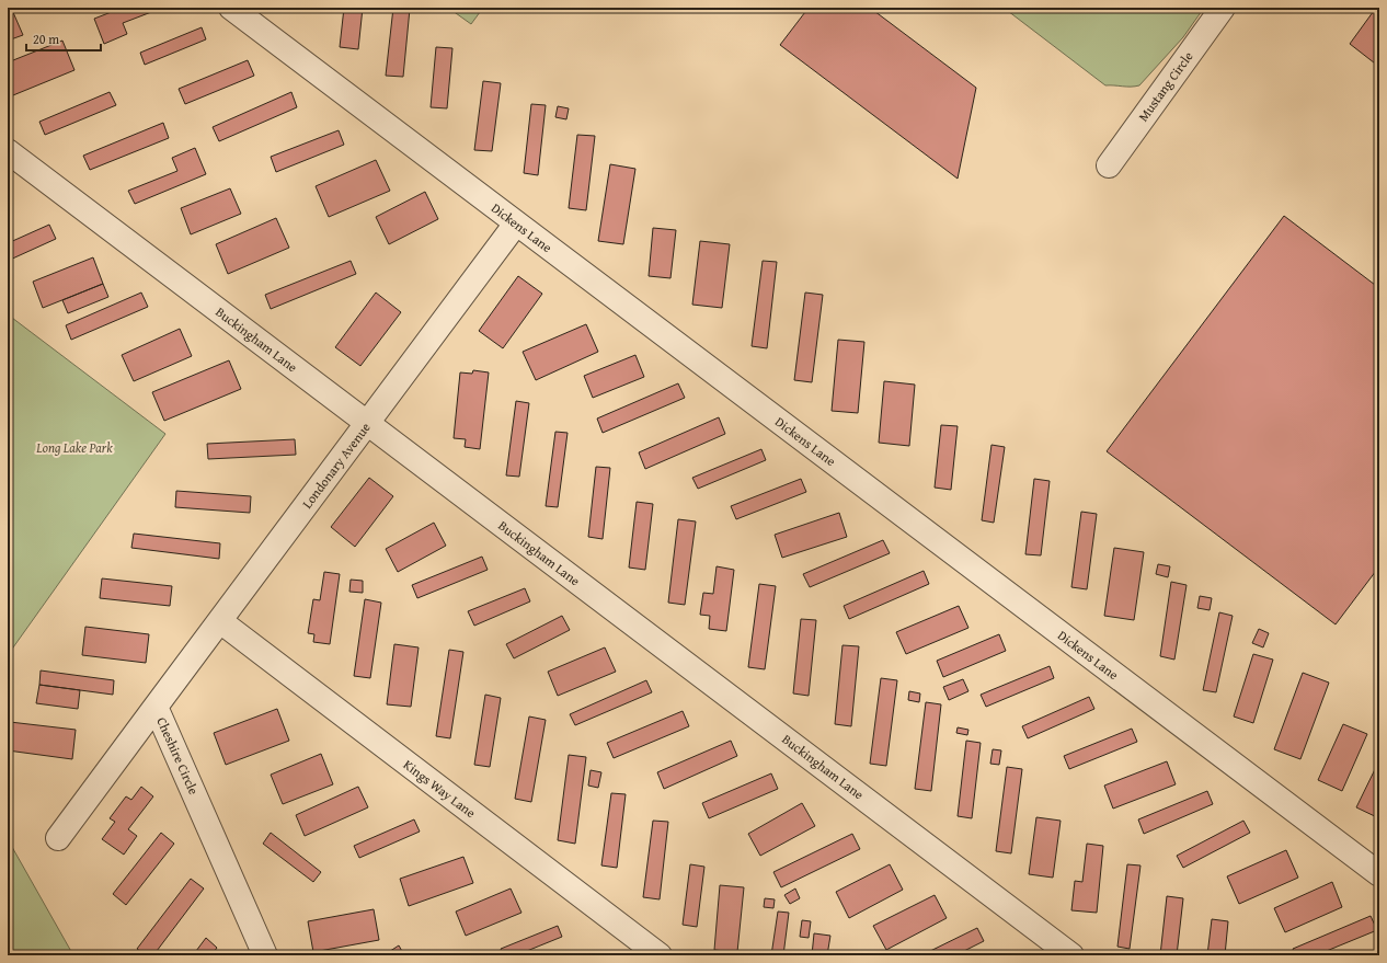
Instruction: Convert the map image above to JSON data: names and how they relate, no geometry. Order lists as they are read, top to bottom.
{
  "streets": {
    "street": [
      "Mustang Circle",
      "Dickens Lane",
      "Buckingham Lane",
      "Londonary Avenue",
      "Cheshire Circle",
      "Kings Way Lane"
    ]
  },
  "crossings": [
    ["Dickens Lane", "Londonary Avenue"],
    ["Buckingham Lane", "Londonary Avenue"],
    ["Londonary Avenue", "Cheshire Circle"],
    ["Londonary Avenue", "Kings Way Lane"]
  ],
  "parks": ["Long Lake Park"],
  "scale_bar": "20 m"
}
